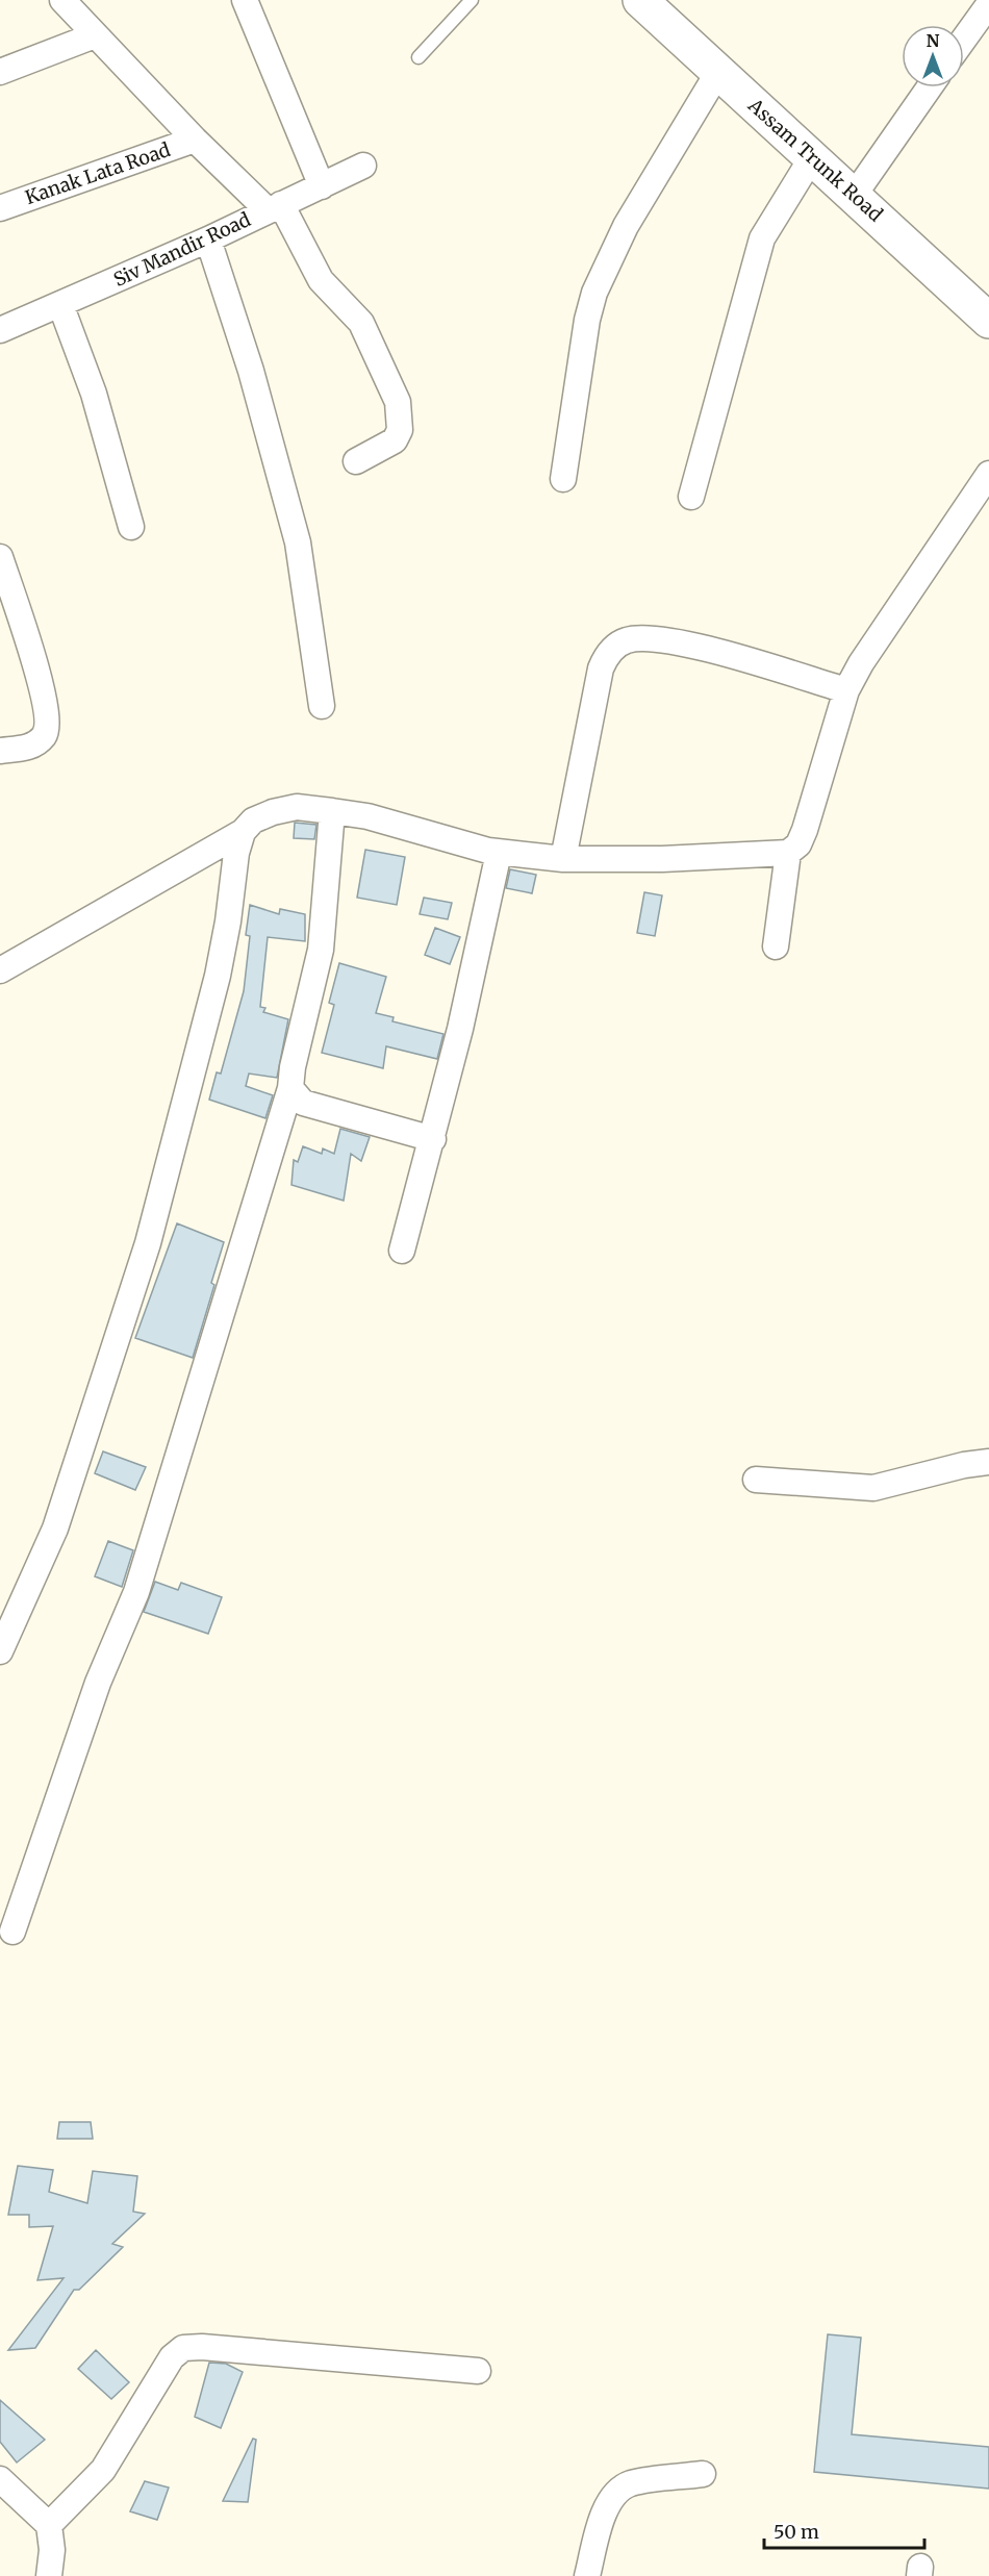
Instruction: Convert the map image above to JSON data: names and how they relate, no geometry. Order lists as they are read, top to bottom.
{
  "streets": {
    "main road": ["Assam Trunk Road"],
    "street": ["Kanak Lata Road", "Siv Mandir Road"]
  },
  "scale_bar": "50 m",
  "north": "top"
}
